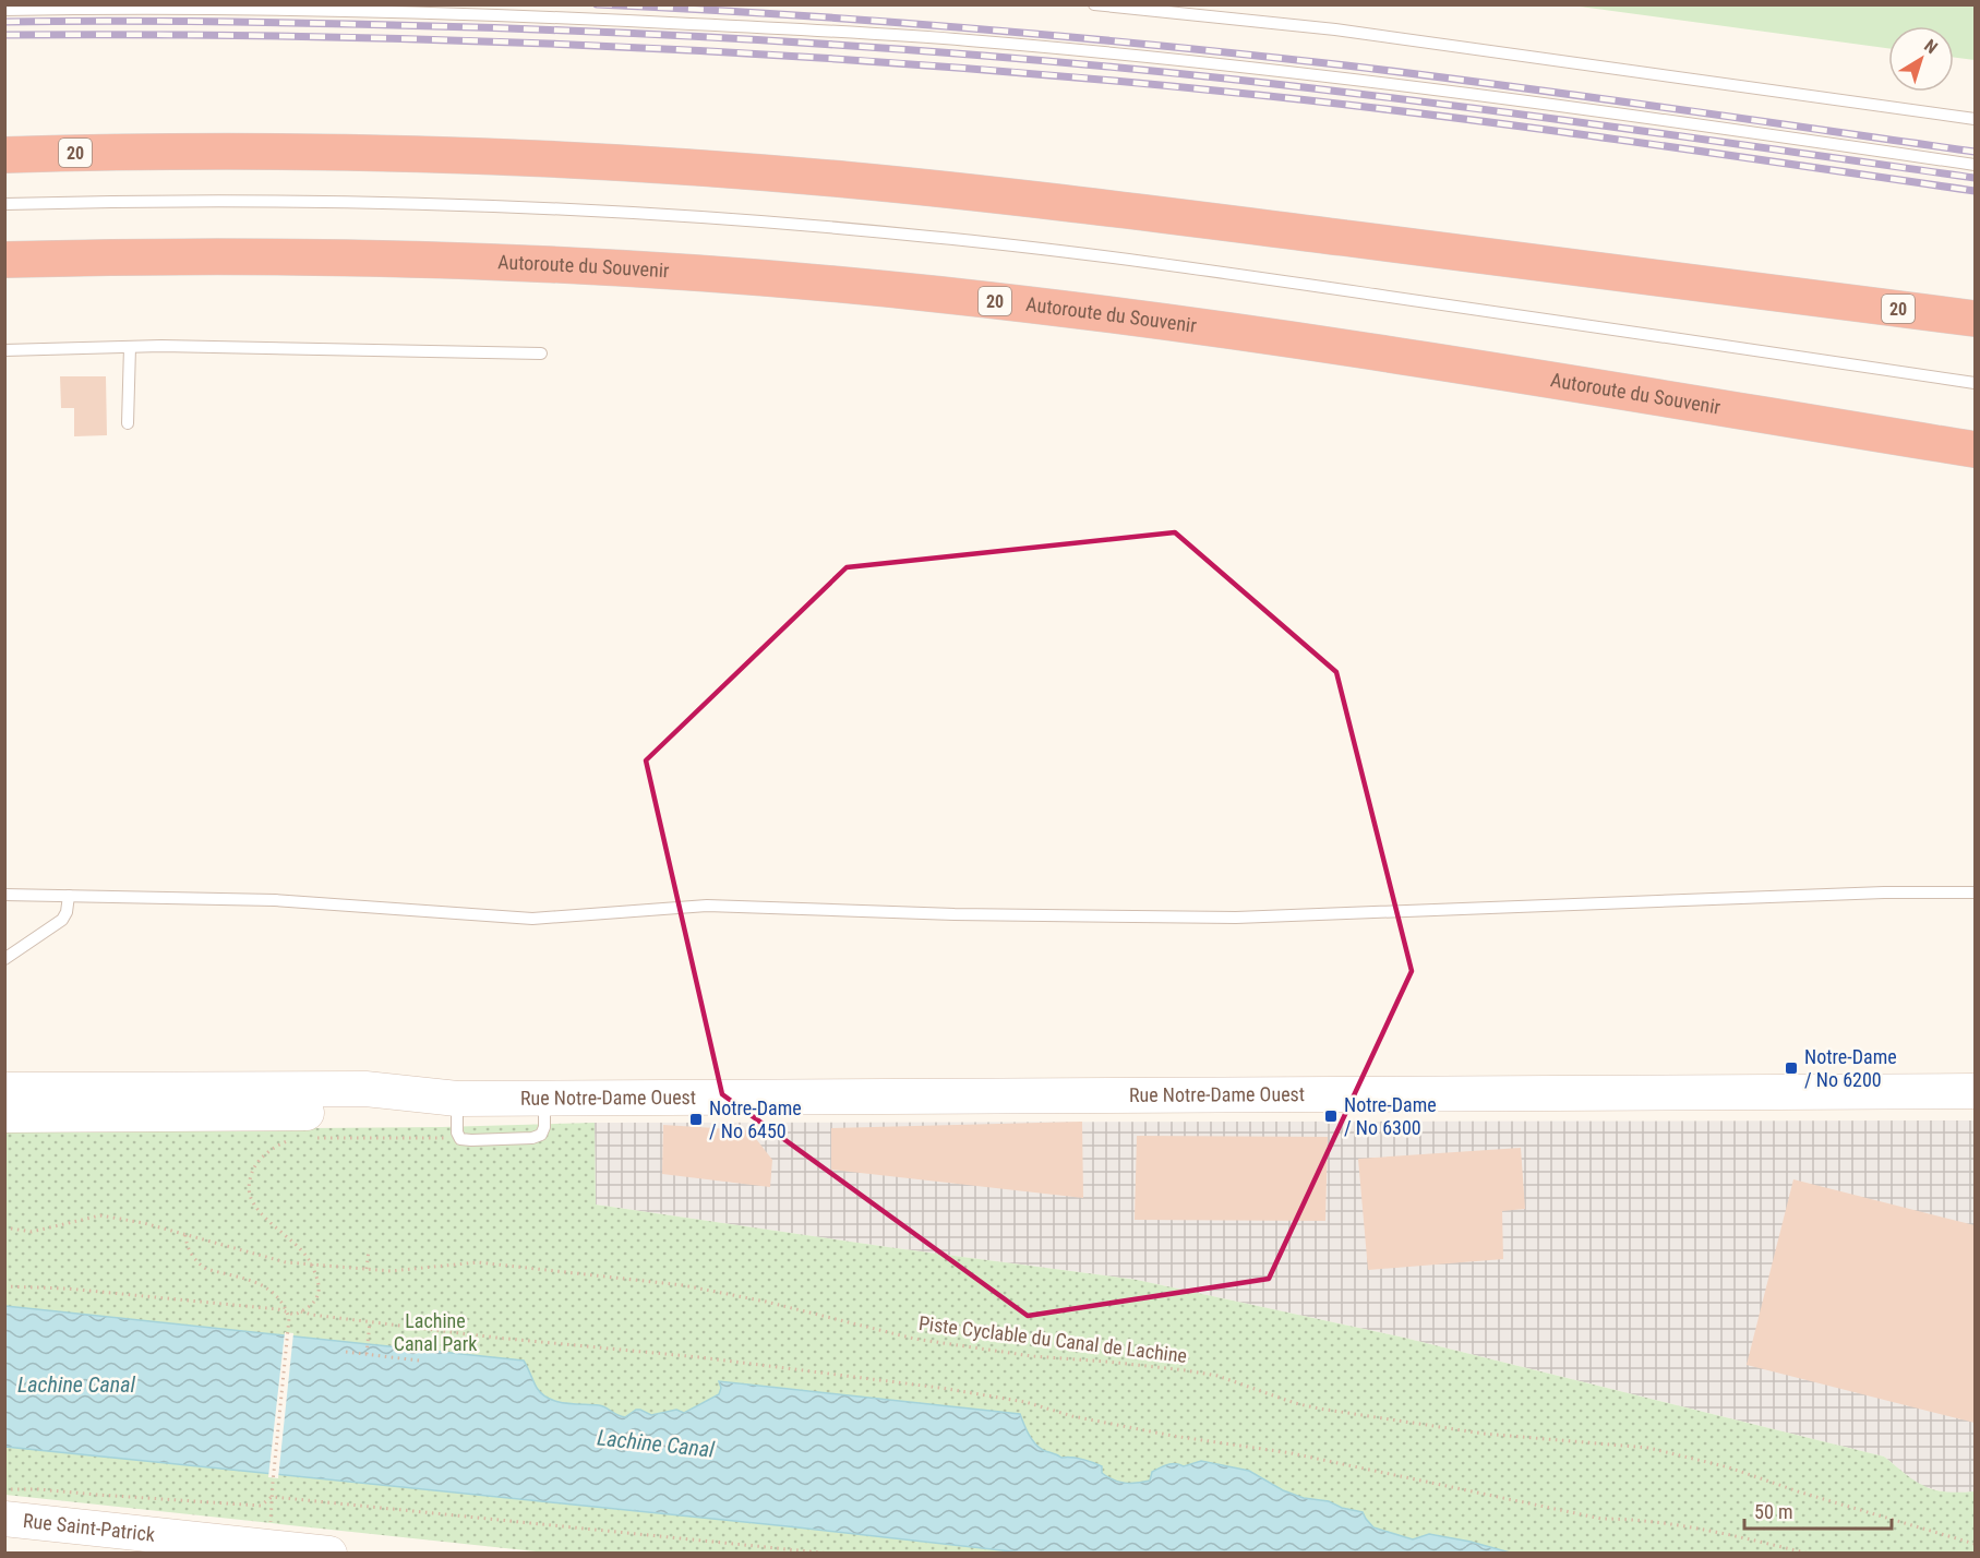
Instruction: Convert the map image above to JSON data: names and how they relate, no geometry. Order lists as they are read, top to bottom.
{
  "streets": {
    "highway": ["20", "Autoroute du Souvenir"],
    "main road": ["Rue Notre-Dame Ouest", "Rue Saint-Patrick"],
    "path": ["Piste Cyclable du Canal de Lachine"]
  },
  "water": ["Lachine Canal"],
  "parks": ["Lachine Canal Park"],
  "places": {
    "transit": ["Notre-Dame / No 6200", "Notre-Dame / No 6300", "Notre-Dame / No 6450"]
  },
  "scale_bar": "50 m",
  "north": "top right"
}
